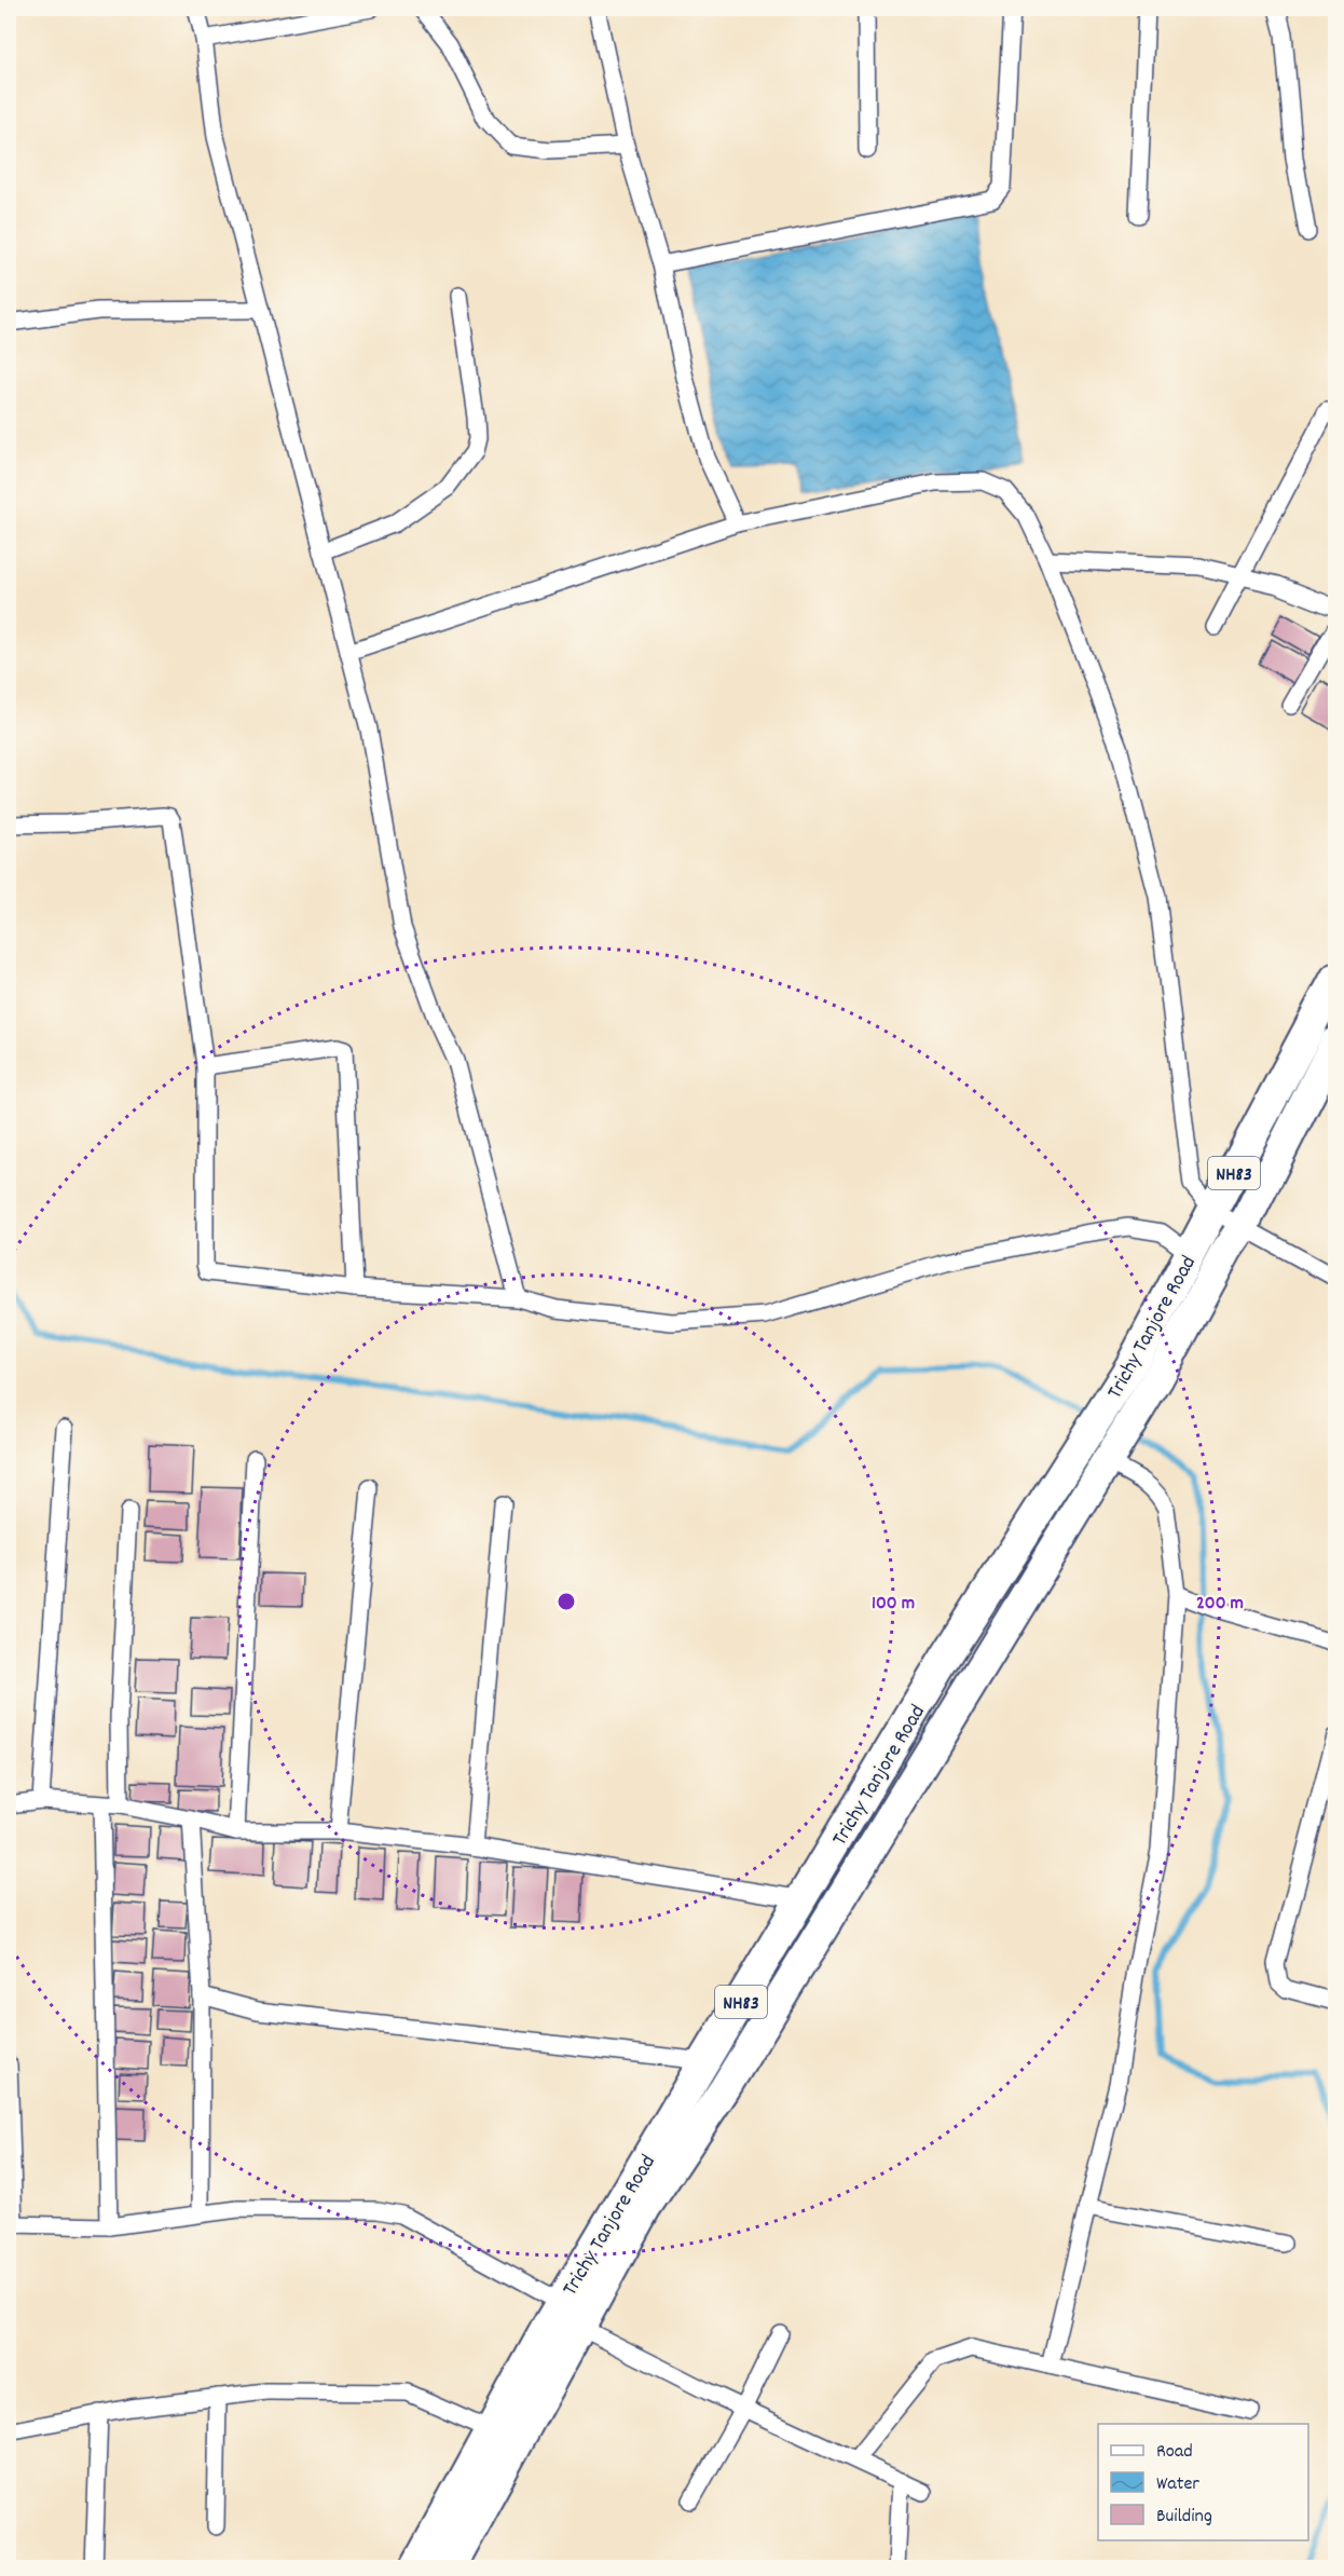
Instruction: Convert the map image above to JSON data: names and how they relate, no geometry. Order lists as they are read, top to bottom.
{
  "streets": {
    "highway": ["NH83", "Trichy Tanjore Road"]
  },
  "legend": ["Road", "Water", "Building"],
  "rings": ["100 m", "200 m"]
}
